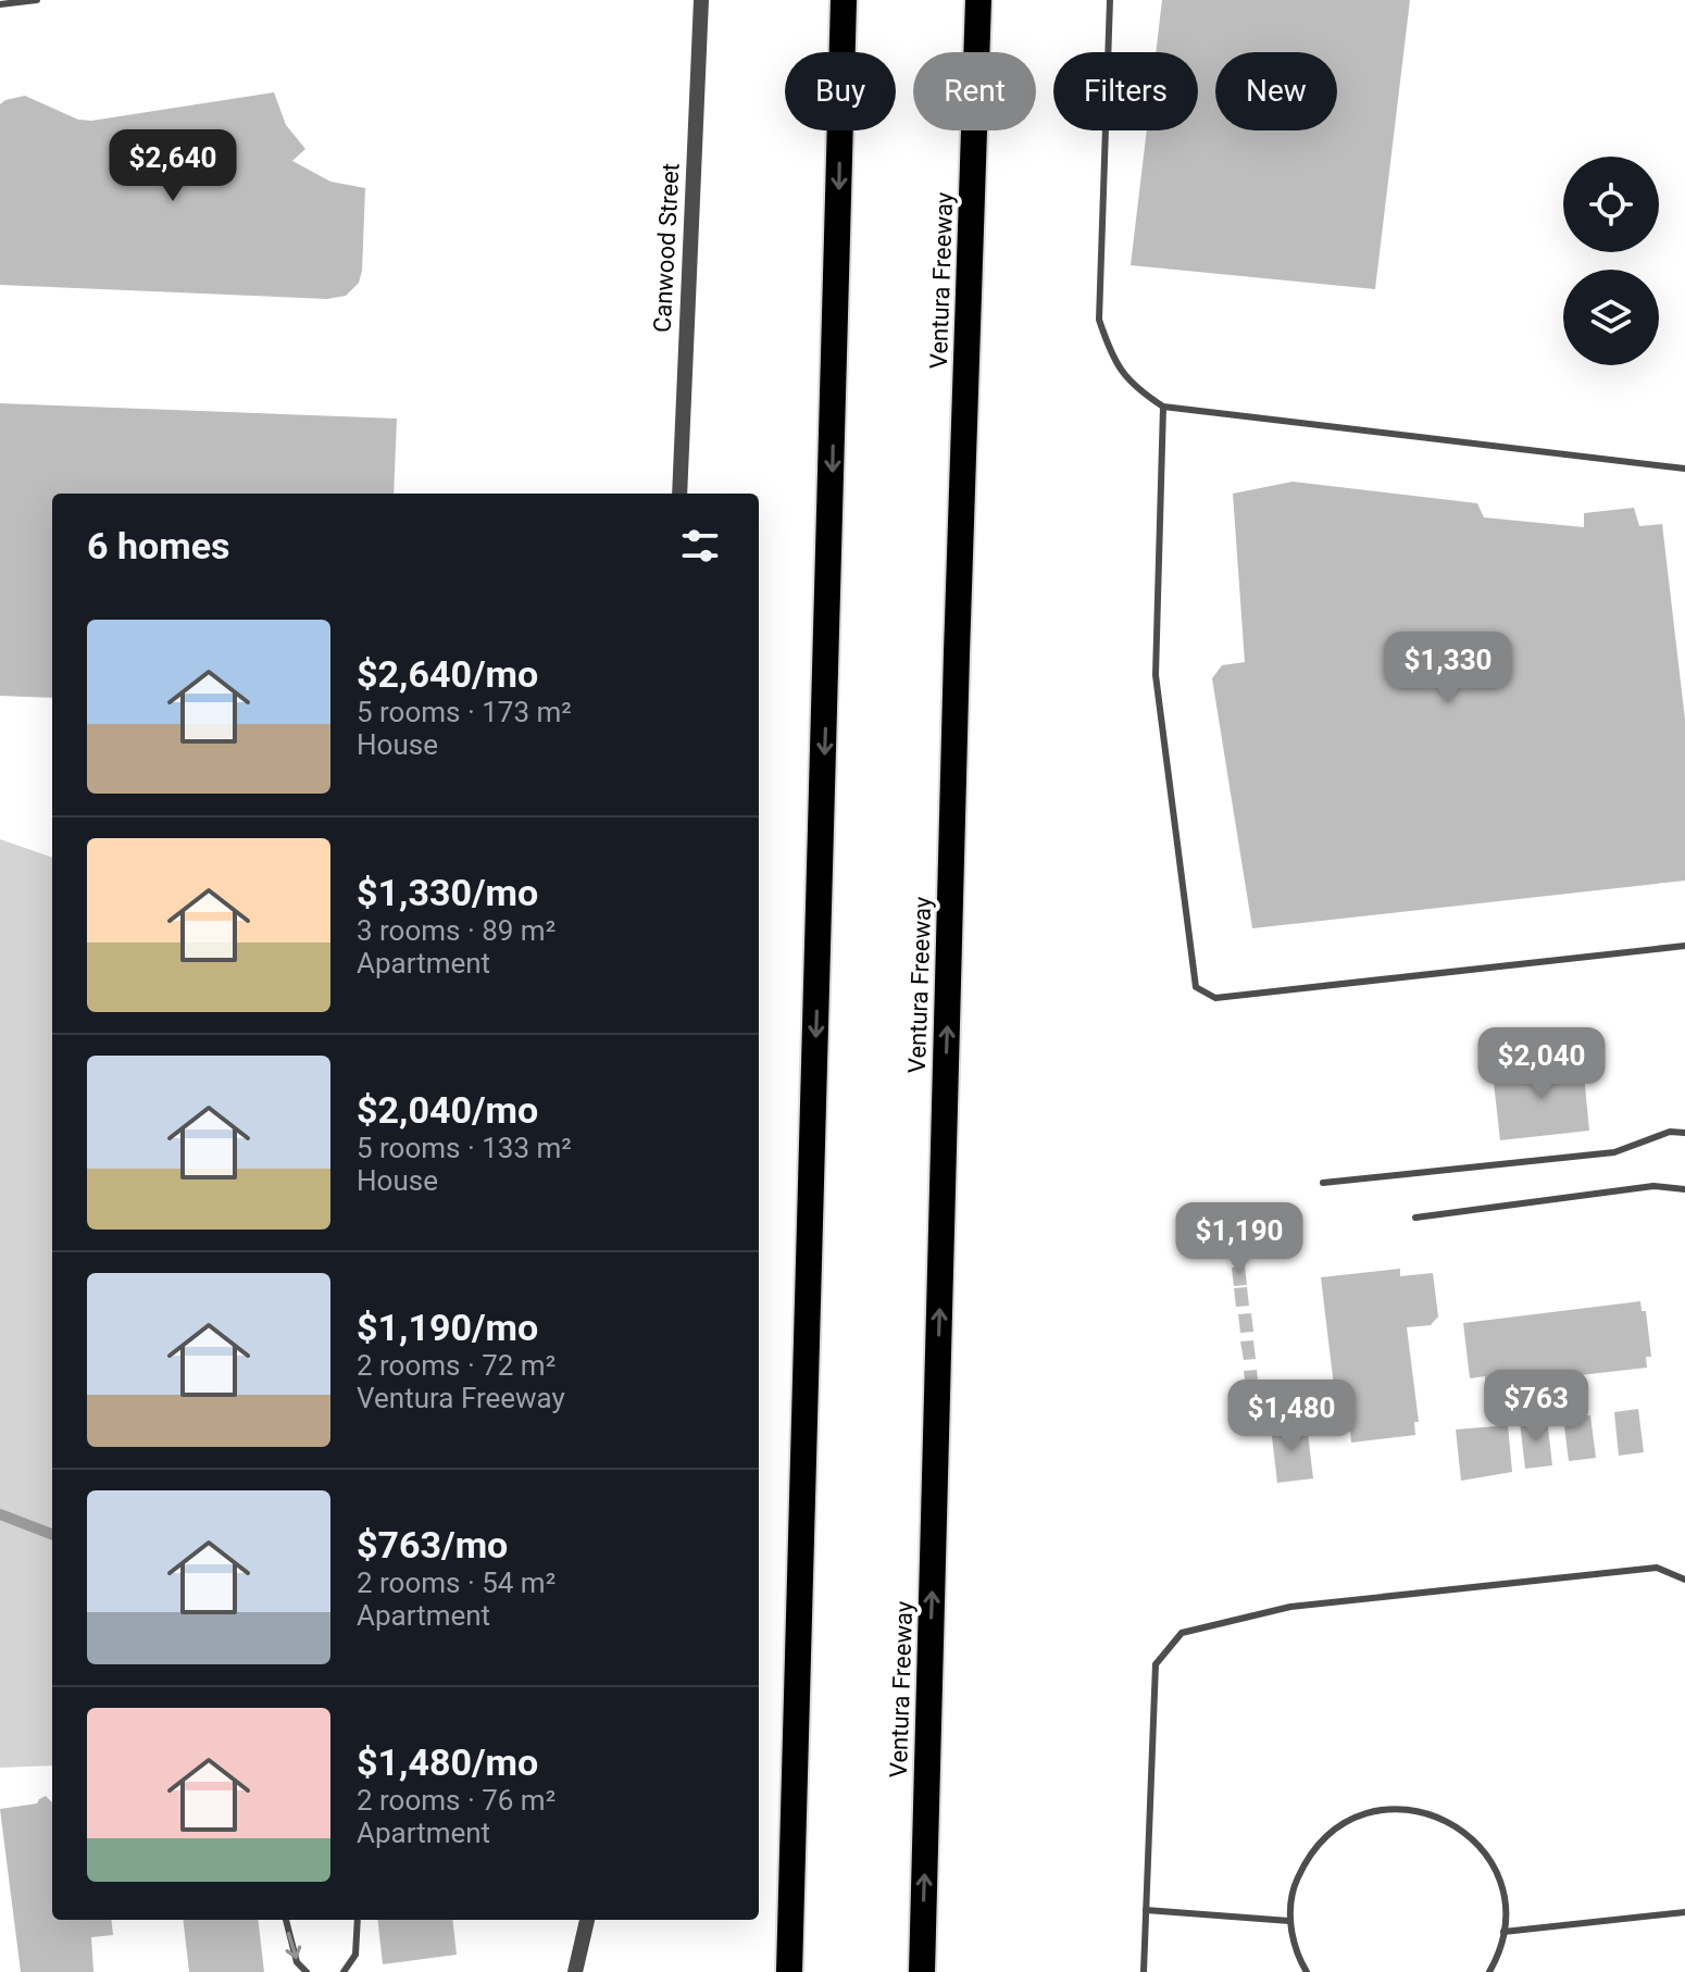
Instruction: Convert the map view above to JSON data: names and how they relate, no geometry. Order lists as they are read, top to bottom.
{
  "streets": {
    "highway": ["Ventura Freeway"],
    "street": ["Canwood Street"]
  },
  "page": {
    "chip": [
      "Buy",
      "Rent",
      "Filters",
      "New"
    ],
    "price": [
      "$2,640",
      "$1,330",
      "$2,040",
      "$1,190",
      "$763",
      "$1,480"
    ],
    "heading": "6 homes",
    "list": [
      {
        "name": "$2,640/mo",
        "note": "5 rooms · 173 m² · House"
      },
      {
        "name": "$1,330/mo",
        "note": "3 rooms · 89 m² · Apartment"
      },
      {
        "name": "$2,040/mo",
        "note": "5 rooms · 133 m² · House"
      },
      {
        "name": "$1,190/mo",
        "note": "2 rooms · 72 m² · Ventura Freeway"
      },
      {
        "name": "$763/mo",
        "note": "2 rooms · 54 m² · Apartment"
      },
      {
        "name": "$1,480/mo",
        "note": "2 rooms · 76 m² · Apartment"
      }
    ]
  }
}
